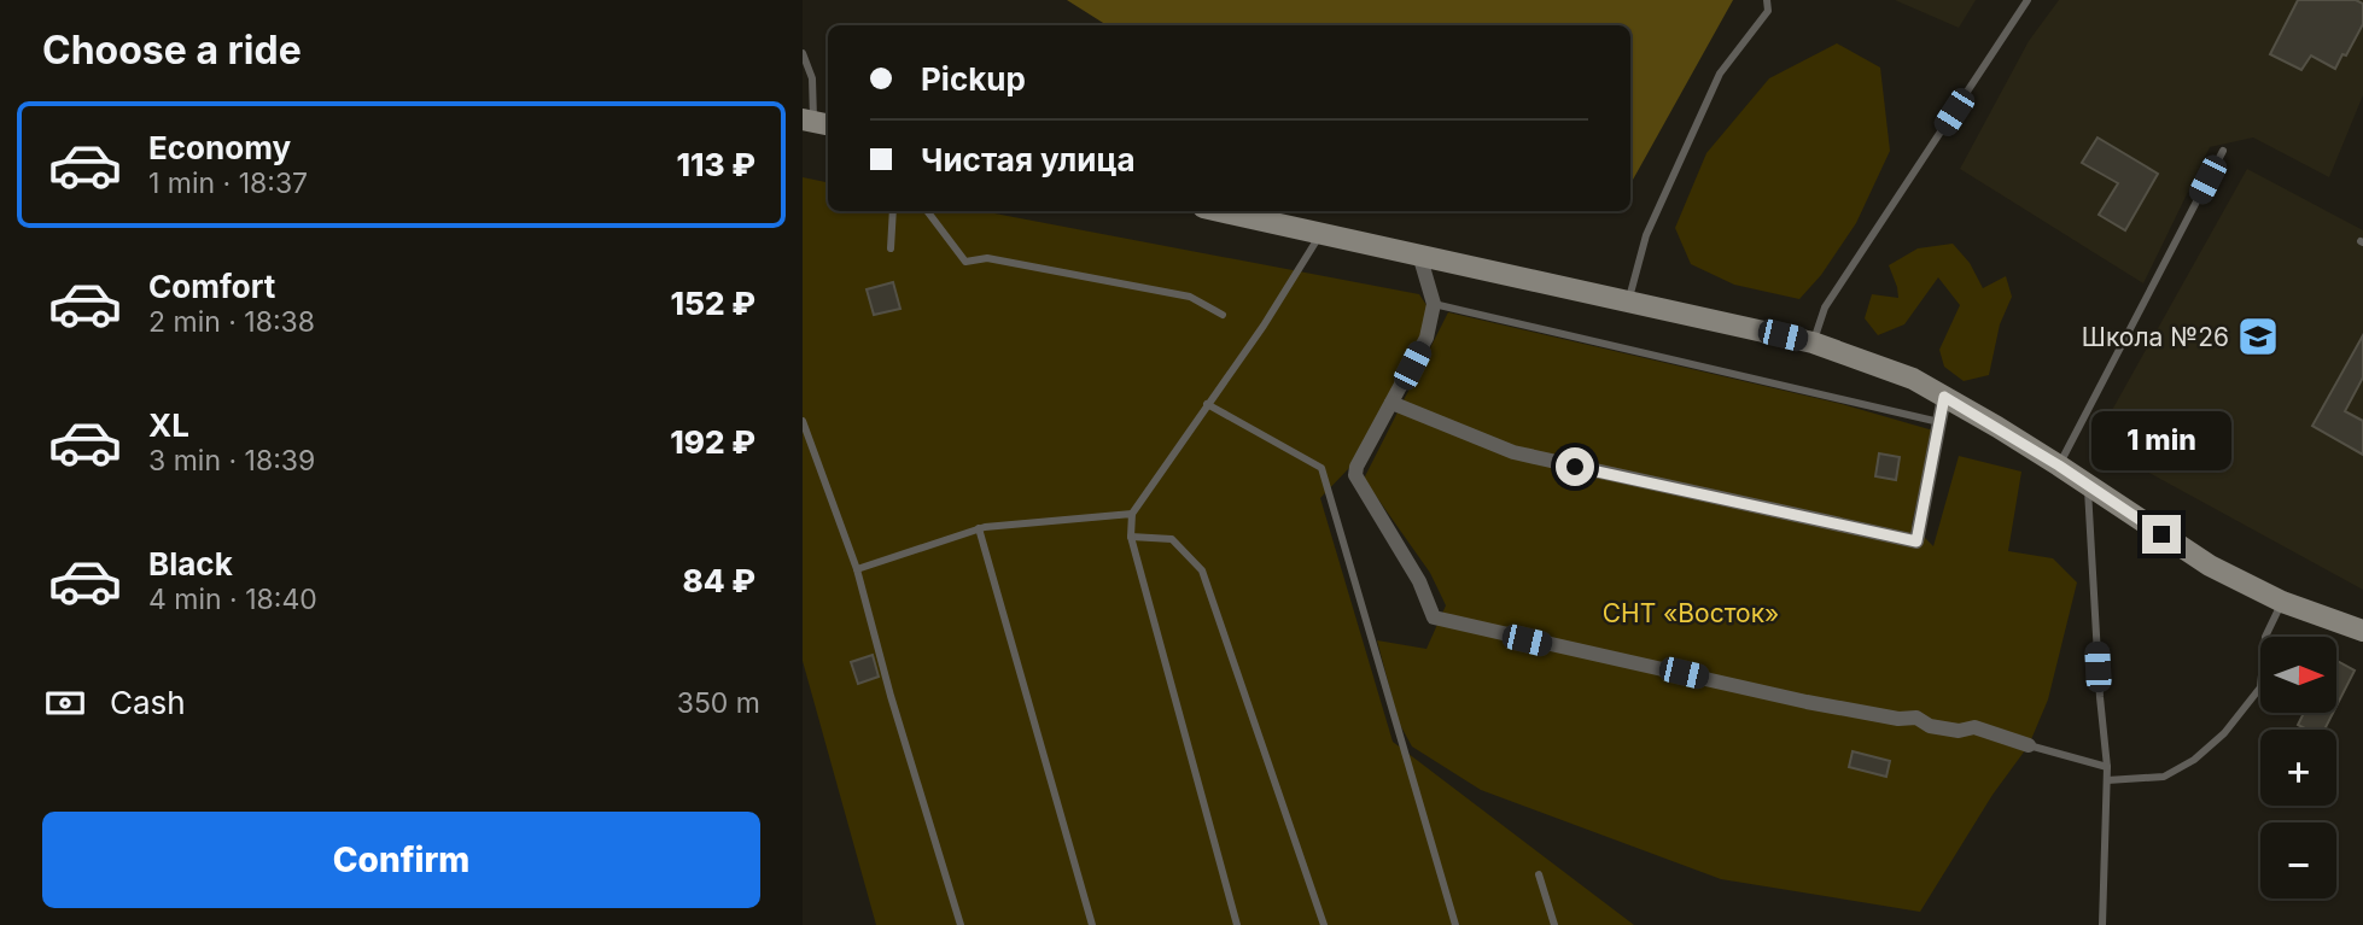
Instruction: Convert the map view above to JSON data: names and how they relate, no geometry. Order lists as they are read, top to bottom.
{
  "parks": ["СНТ «Восток»"],
  "places": {
    "school or university": ["Школа №26"]
  },
  "north": "right",
  "page": {
    "heading": "Choose a ride",
    "banner": ["Pickup", "Чистая улица"],
    "list": [
      {
        "name": "Economy",
        "note": "1 min · 18:37",
        "value": "113 ₽"
      },
      {
        "name": "Comfort",
        "note": "2 min · 18:38",
        "value": "152 ₽"
      },
      {
        "name": "XL",
        "note": "3 min · 18:39",
        "value": "192 ₽"
      },
      {
        "name": "Black",
        "note": "4 min · 18:40",
        "value": "84 ₽"
      }
    ],
    "bubble": "1 min",
    "map_buttons": ["+", "−"],
    "pay": ["Cash", "350 m"],
    "buttons": "Confirm"
  }
}
